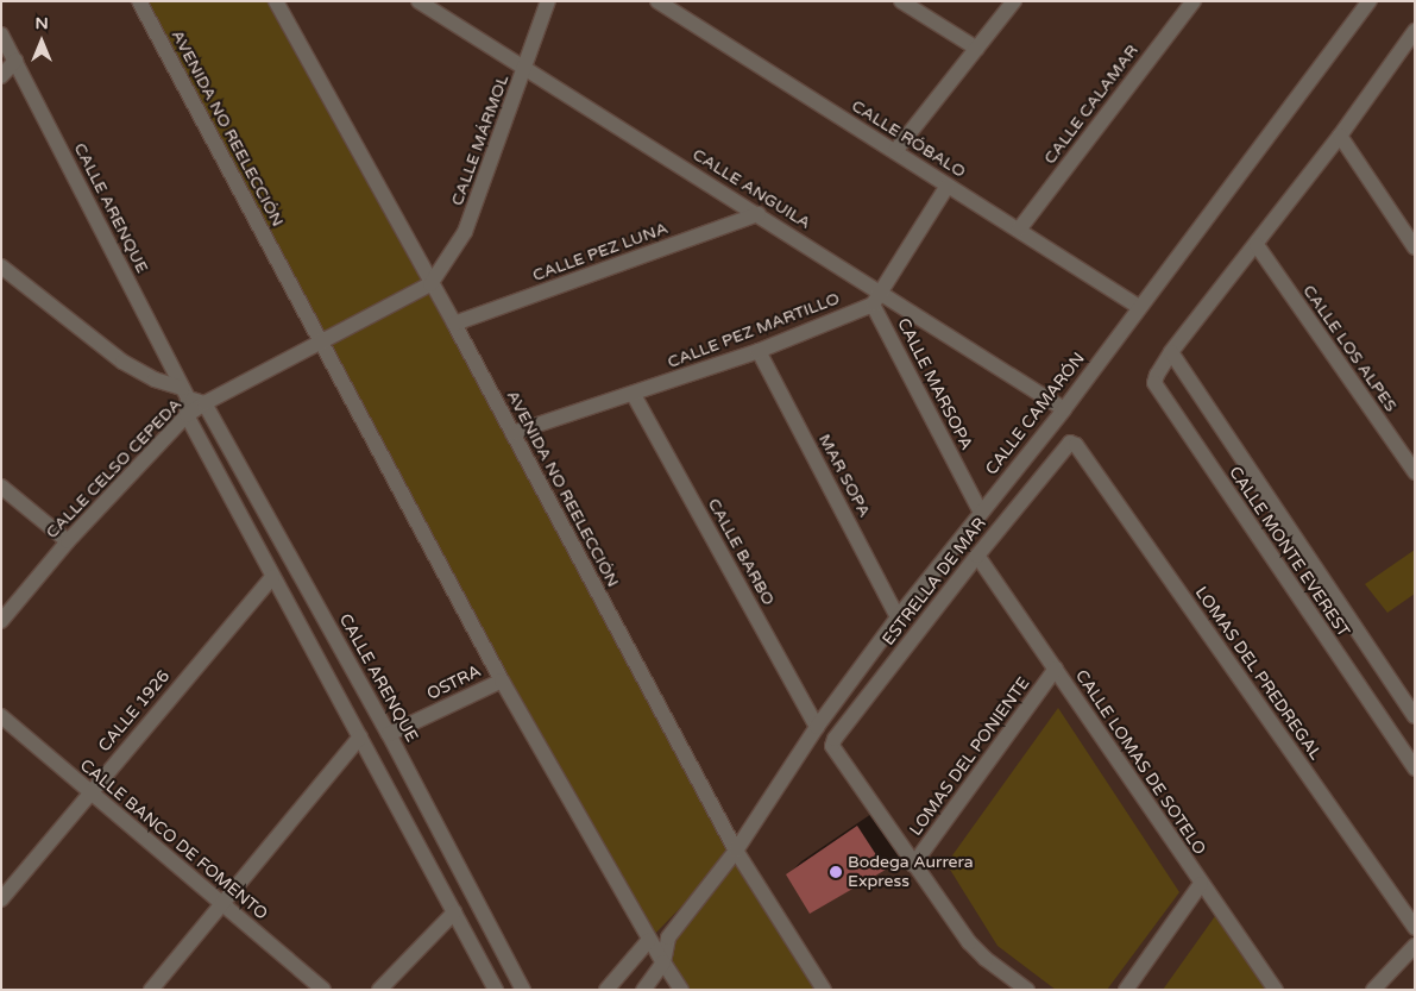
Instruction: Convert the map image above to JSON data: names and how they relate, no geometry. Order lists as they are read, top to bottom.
{
  "streets": {
    "street": [
      "CALLE CALAMAR",
      "AVENIDA NO REELECCIÓN",
      "CALLE RÓBALO",
      "CALLE MÁRMOL",
      "CALLE ANGUILA",
      "CALLE ARENQUE",
      "CALLE PEZ LUNA",
      "CALLE PEZ MARTILLO",
      "CALLE LOS ALPES",
      "CALLE MARSOPA",
      "CALLE CAMARÓN",
      "CALLE CELSO CEPEDA",
      "MAR SOPA",
      "CALLE BARBO",
      "CALLE MONTE EVEREST",
      "ESTRELLA DE MAR",
      "LOMAS DEL PREDREGAL",
      "OSTRA",
      "CALLE 1926",
      "LOMAS DEL PONIENTE",
      "CALLE LOMAS DE SOTELO",
      "CALLE BANCO DE FOMENTO"
    ]
  },
  "crossings": [
    ["CALLE CALAMAR", "CALLE RÓBALO"],
    ["AVENIDA NO REELECCIÓN", "CALLE MÁRMOL"],
    ["AVENIDA NO REELECCIÓN", "CALLE PEZ LUNA"],
    ["AVENIDA NO REELECCIÓN", "CALLE PEZ MARTILLO"],
    ["AVENIDA NO REELECCIÓN", "CALLE CAMARÓN"],
    ["AVENIDA NO REELECCIÓN", "CALLE CELSO CEPEDA"],
    ["AVENIDA NO REELECCIÓN", "OSTRA"],
    ["CALLE RÓBALO", "CALLE CAMARÓN"],
    ["CALLE MÁRMOL", "CALLE ANGUILA"],
    ["CALLE MÁRMOL", "CALLE CELSO CEPEDA"],
    ["CALLE ANGUILA", "CALLE PEZ LUNA"],
    ["CALLE ANGUILA", "CALLE PEZ MARTILLO"],
    ["CALLE ANGUILA", "CALLE MARSOPA"],
    ["CALLE ANGUILA", "CALLE CAMARÓN"],
    ["CALLE ARENQUE", "CALLE CELSO CEPEDA"],
    ["CALLE ARENQUE", "OSTRA"],
    ["CALLE PEZ MARTILLO", "CALLE MARSOPA"],
    ["CALLE PEZ MARTILLO", "MAR SOPA"],
    ["CALLE PEZ MARTILLO", "CALLE BARBO"],
    ["CALLE LOS ALPES", "CALLE MONTE EVEREST"],
    ["CALLE MARSOPA", "CALLE CAMARÓN"],
    ["CALLE CAMARÓN", "MAR SOPA"],
    ["CALLE CAMARÓN", "CALLE BARBO"],
    ["ESTRELLA DE MAR", "LOMAS DEL PREDREGAL"],
    ["ESTRELLA DE MAR", "LOMAS DEL PONIENTE"],
    ["ESTRELLA DE MAR", "CALLE LOMAS DE SOTELO"],
    ["CALLE 1926", "CALLE BANCO DE FOMENTO"],
    ["LOMAS DEL PONIENTE", "CALLE LOMAS DE SOTELO"]
  ],
  "places": ["Bodega Aurrera Express"],
  "north": "top"
}
